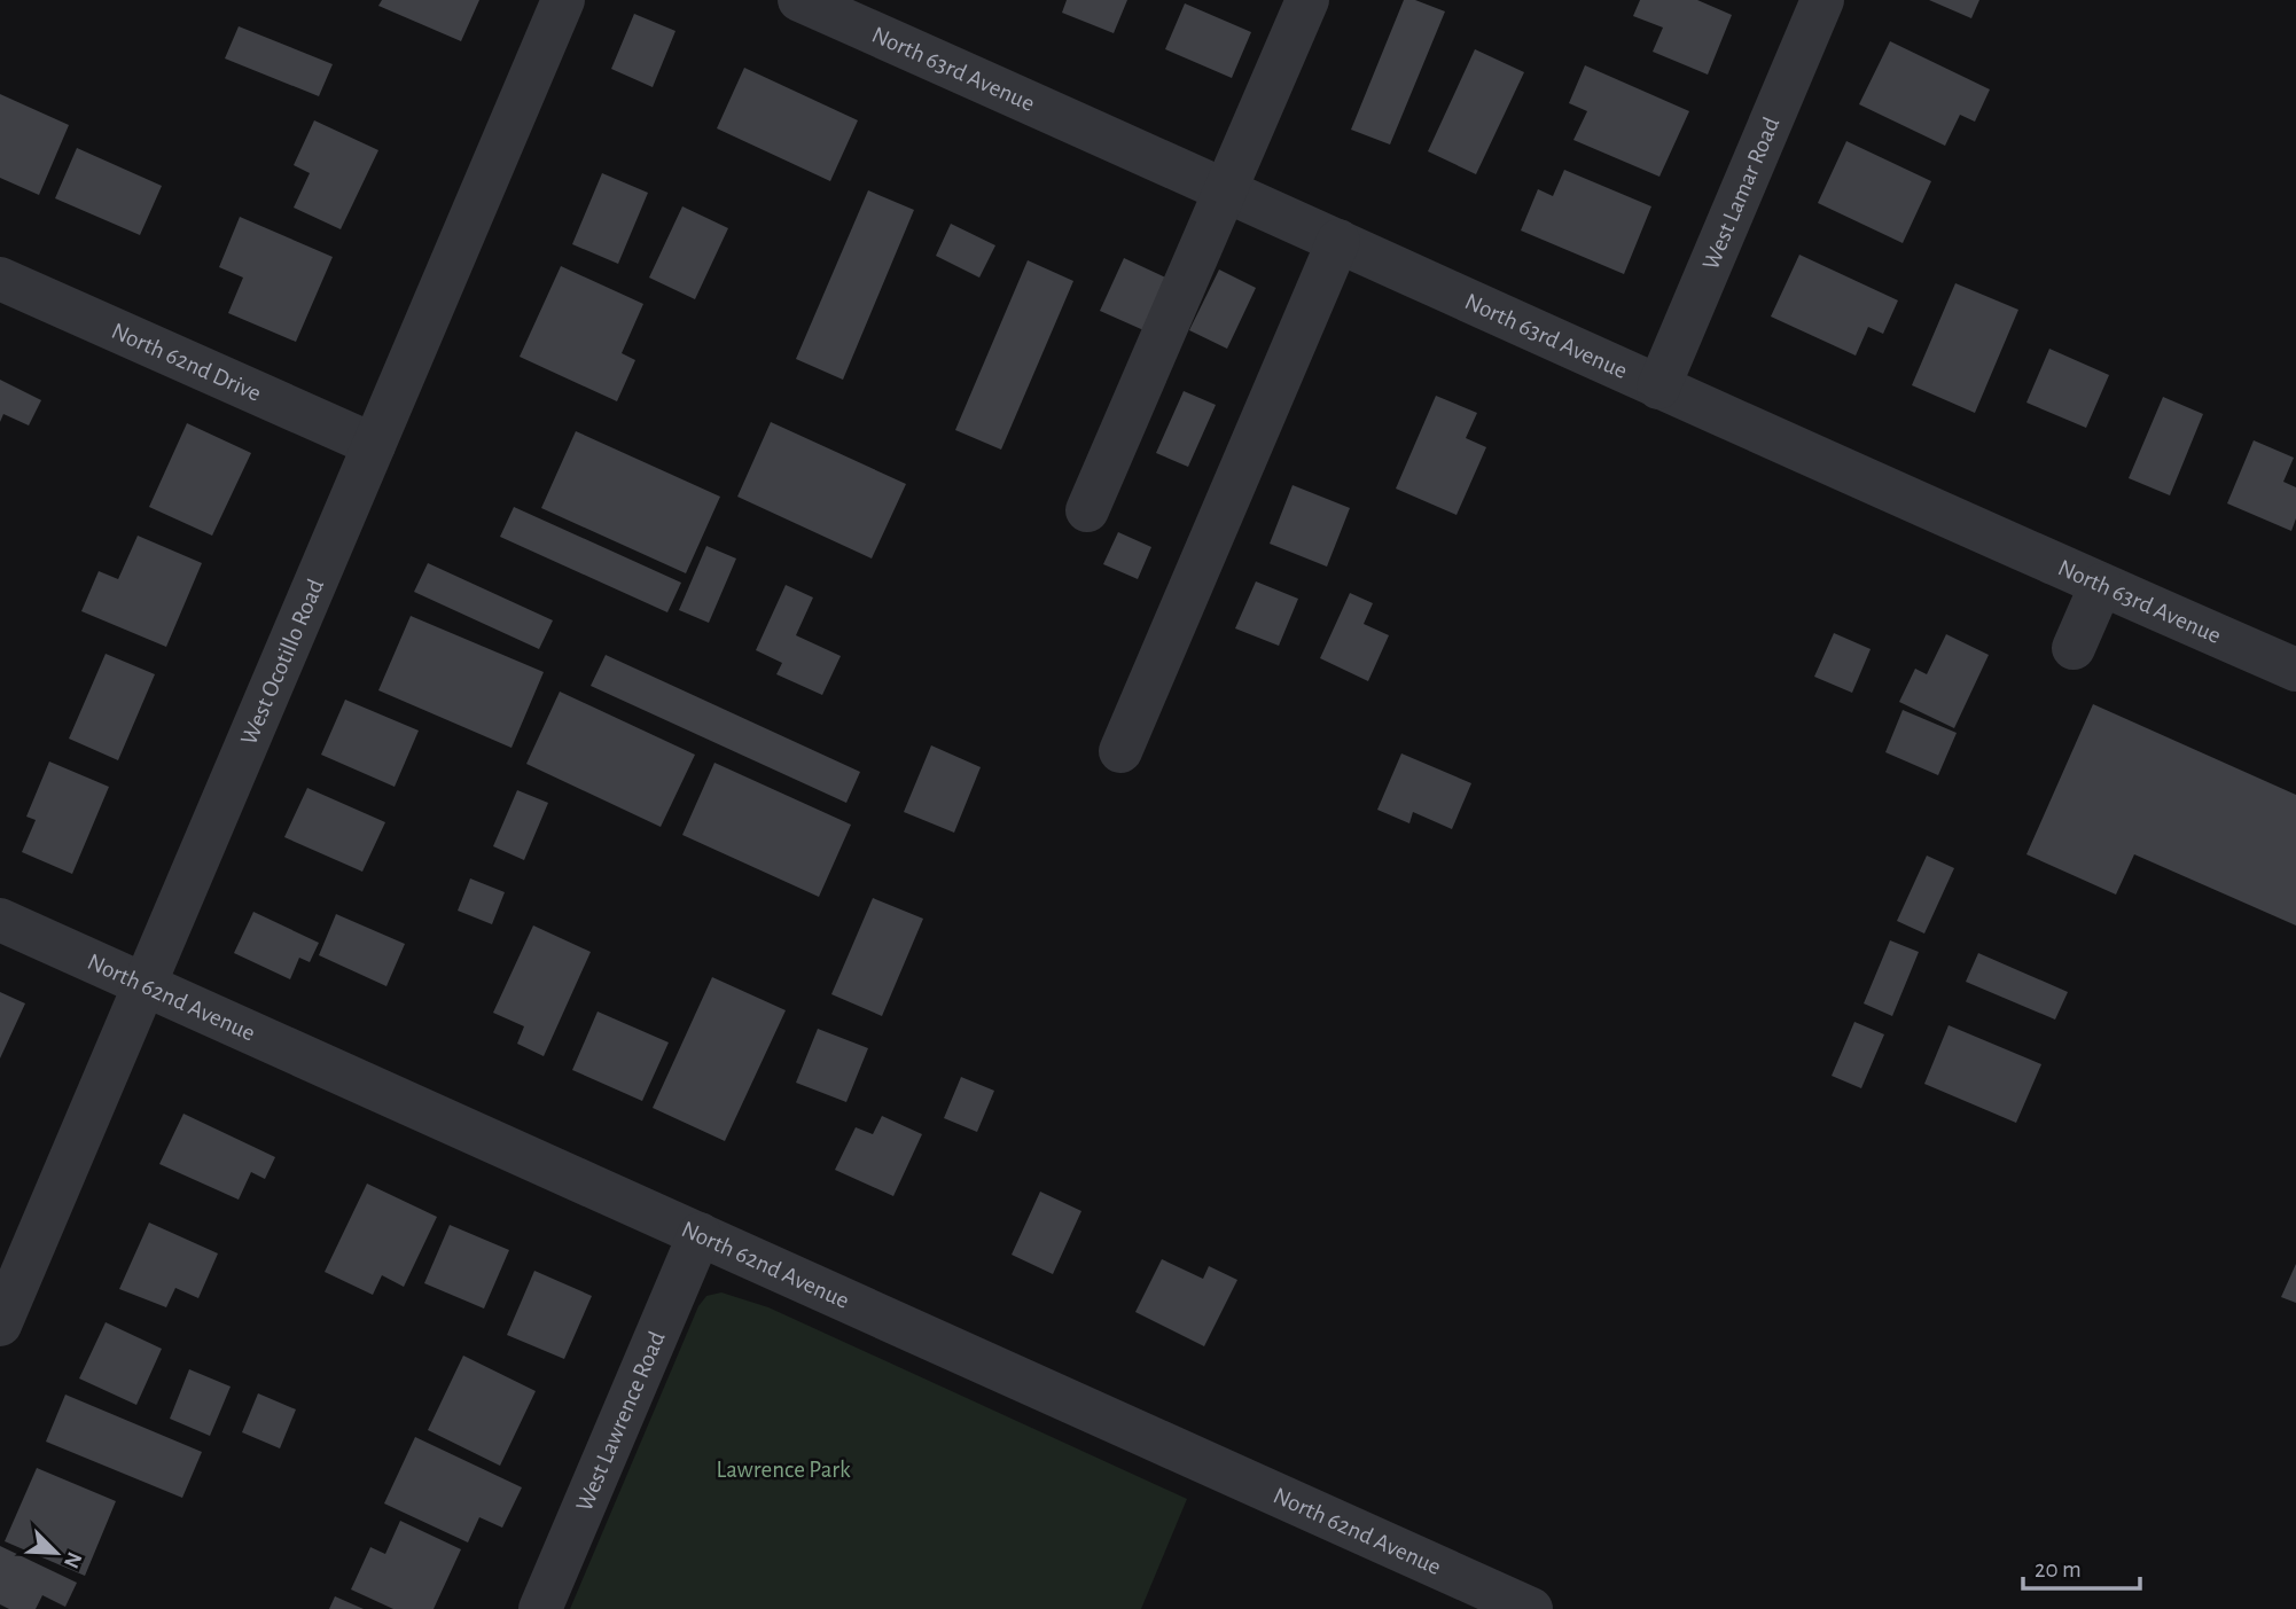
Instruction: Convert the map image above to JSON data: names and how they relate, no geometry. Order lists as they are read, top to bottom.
{
  "streets": {
    "street": [
      "North 63rd Avenue",
      "West Lamar Road",
      "North 62nd Drive",
      "West Ocotillo Road",
      "North 62nd Avenue",
      "West Lawrence Road"
    ]
  },
  "crossings": [
    ["North 63rd Avenue", "West Lamar Road"],
    ["North 62nd Drive", "West Ocotillo Road"],
    ["West Ocotillo Road", "North 62nd Avenue"],
    ["North 62nd Avenue", "West Lawrence Road"]
  ],
  "parks": ["Lawrence Park"],
  "scale_bar": "20 m",
  "north": "bottom right"
}
